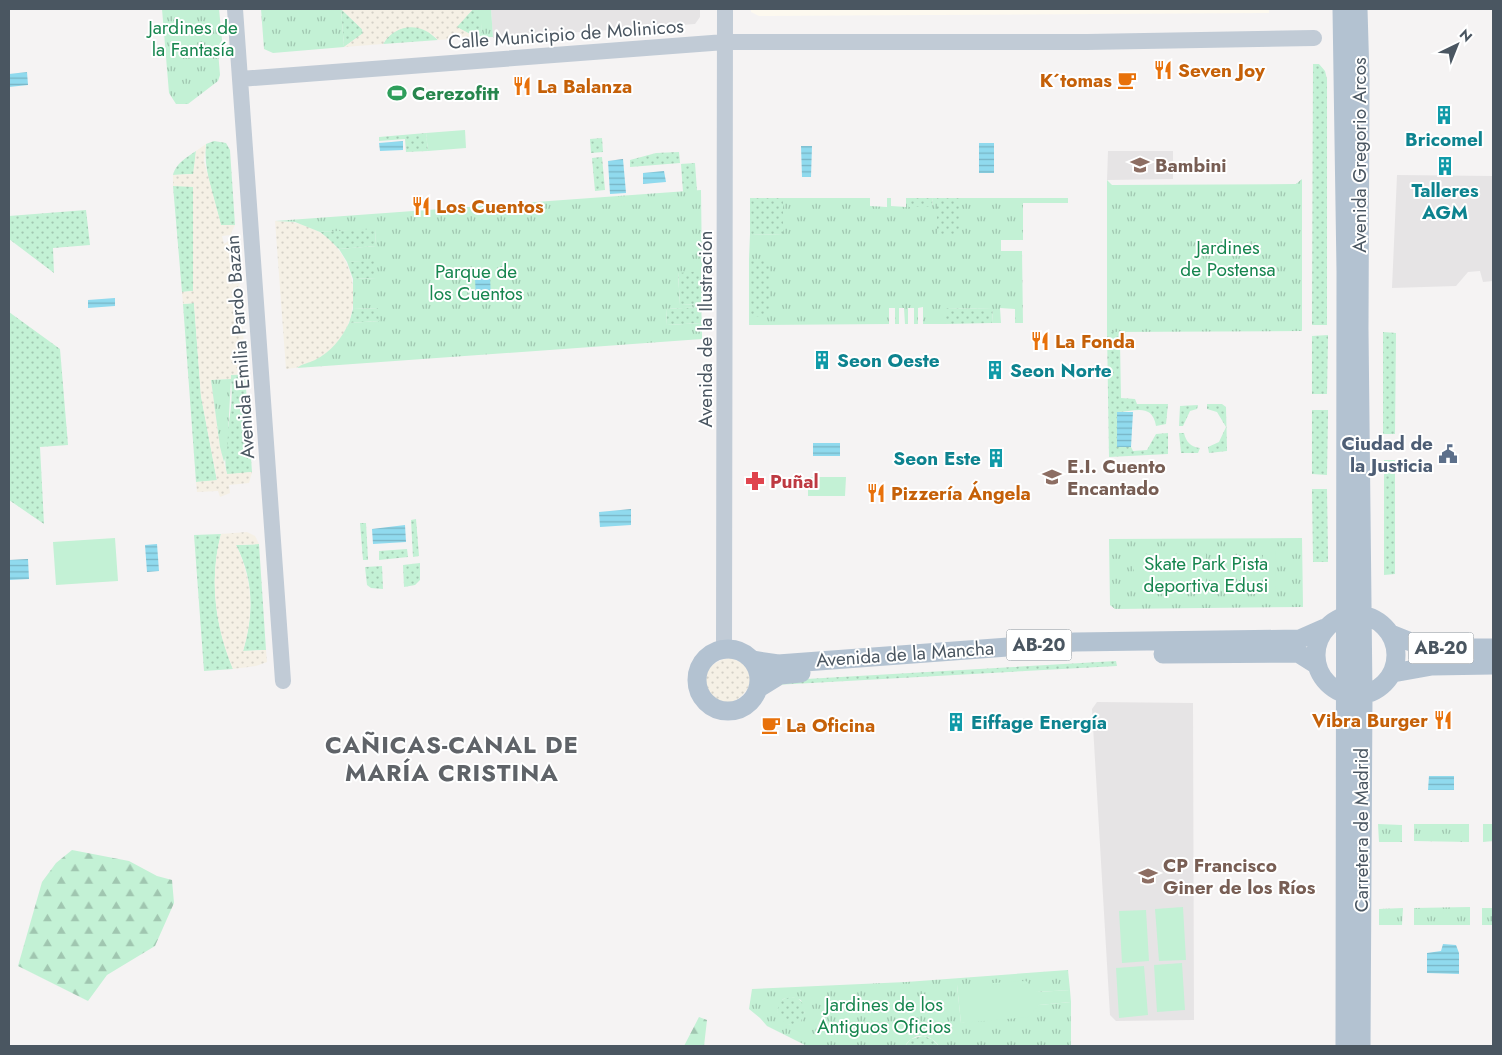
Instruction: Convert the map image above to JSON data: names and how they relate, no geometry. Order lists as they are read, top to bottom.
{
  "streets": {
    "main road": [
      "Avenida Gregorio Arcos",
      "AB-20",
      "Avenida de la Mancha",
      "Carretera de Madrid"
    ],
    "street": ["Calle Municipio de Molinicos", "Avenida de la Ilustración", "Avenida Emilia Pardo Bazán"]
  },
  "crossings": [
    ["Calle Municipio de Molinicos", "Avenida de la Ilustración"],
    ["Calle Municipio de Molinicos", "Avenida Emilia Pardo Bazán"],
    ["Avenida Gregorio Arcos", "Avenida de la Mancha"],
    ["Avenida Gregorio Arcos", "Carretera de Madrid"],
    ["Avenida de la Ilustración", "Avenida de la Mancha"],
    ["Avenida de la Mancha", "Carretera de Madrid"]
  ],
  "districts": ["CAÑICAS-CANAL DE MARÍA CRISTINA"],
  "parks": [
    "Jardines de la Fantasía",
    "Jardines de Postensa",
    "Parque de los Cuentos",
    "Skate Park Pista deportiva Edusi",
    "Jardines de los Antiguos Oficios"
  ],
  "places": {
    "restaurant": [
      "Seven Joy",
      "La Balanza",
      "Los Cuentos",
      "La Fonda",
      "Pizzería Ángela",
      "Vibra Burger"
    ],
    "cafe": ["K´tomas", "La Oficina"],
    "sports": ["Cerezofitt"],
    "building": [
      "Bricomel",
      "Talleres AGM",
      "Seon Oeste",
      "Seon Norte",
      "Seon Este",
      "Eiffage Energía"
    ],
    "school or university": ["Bambini", "E.I. Cuento Encantado", "CP Francisco Giner de los Ríos"],
    "public building": ["Ciudad de la Justicia"],
    "pharmacy": ["Puñal"]
  },
  "north": "top right"
}
